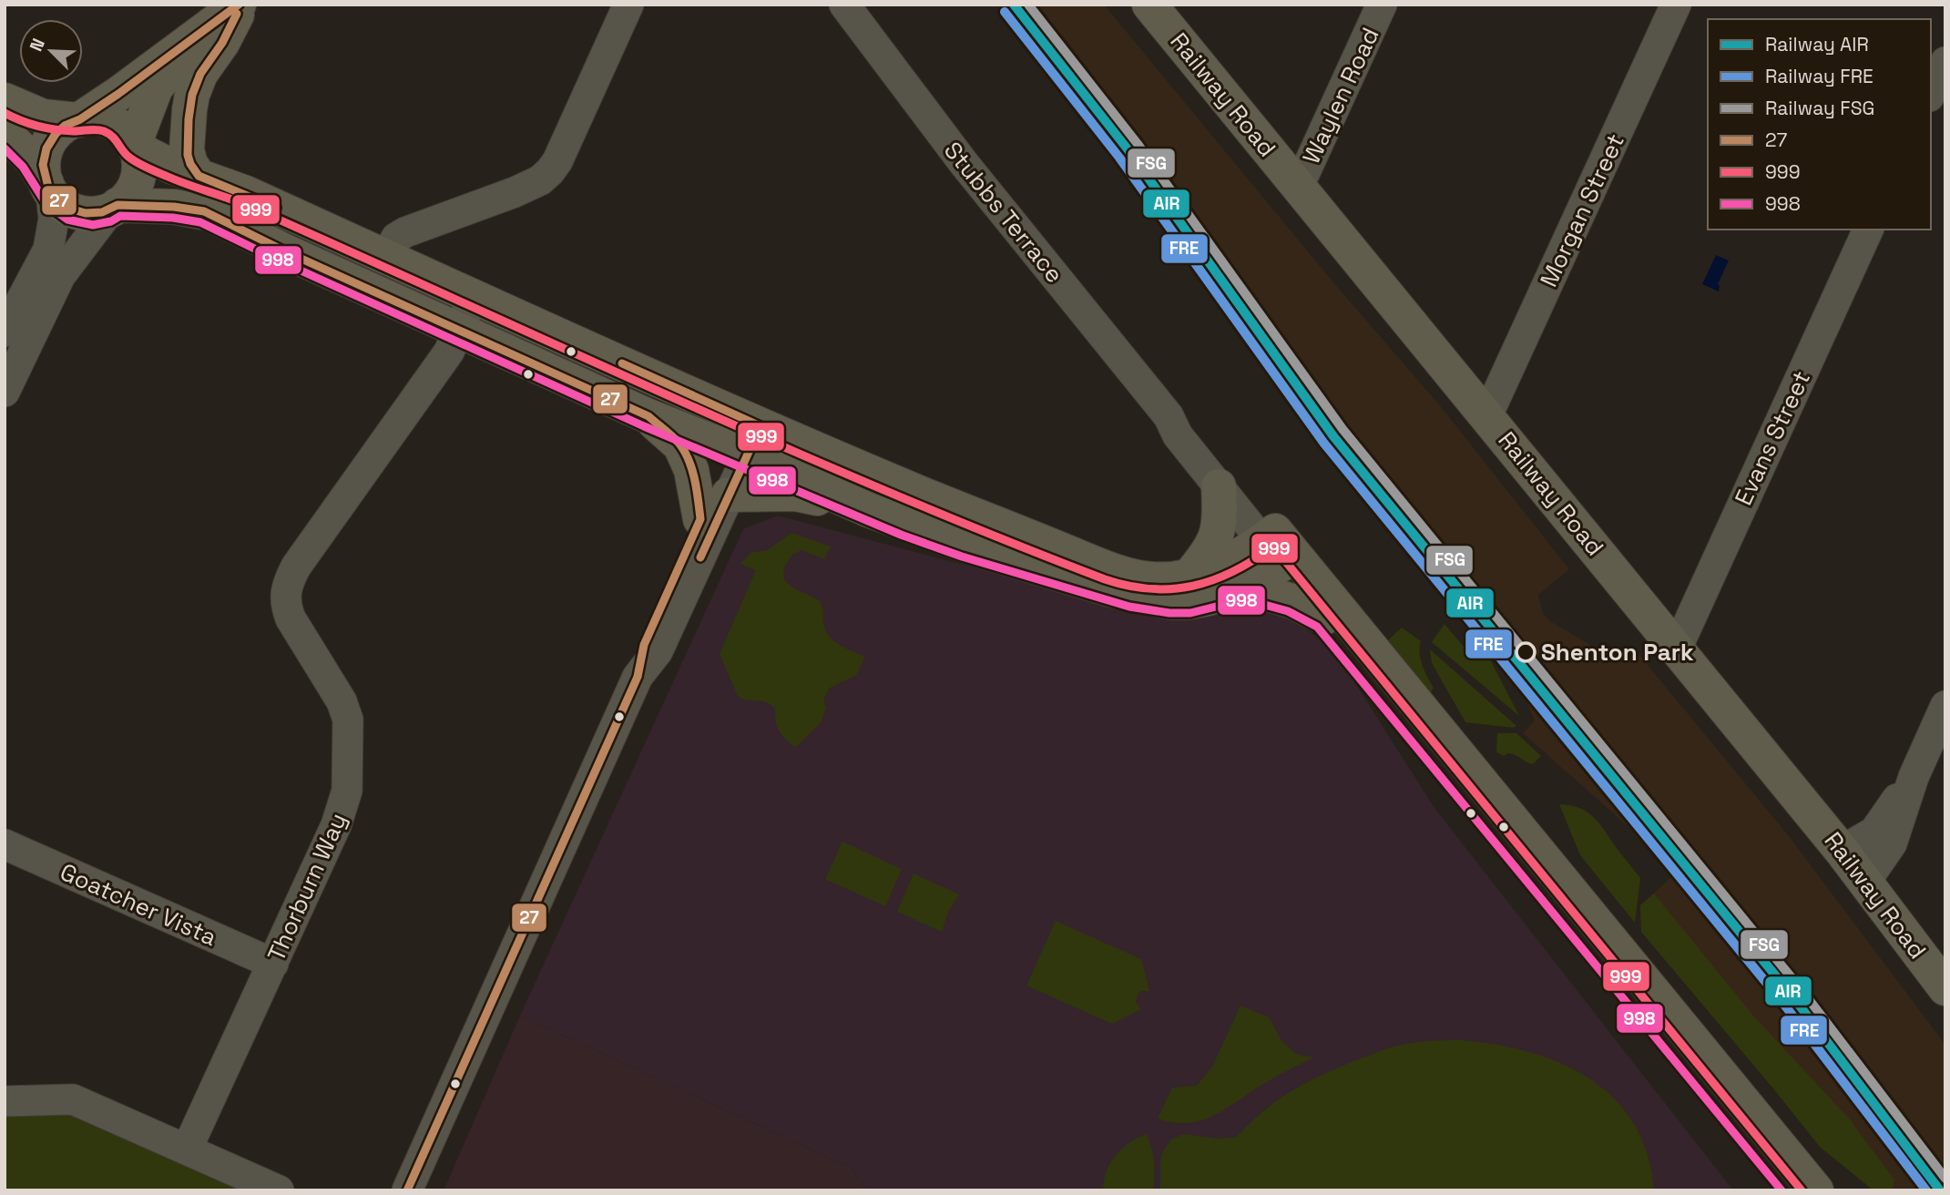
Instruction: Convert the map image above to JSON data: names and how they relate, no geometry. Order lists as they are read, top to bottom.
{
  "streets": {
    "main road": ["Railway Road", "Stubbs Terrace"],
    "street": [
      "Waylen Road",
      "Morgan Street",
      "Evans Street",
      "Thorburn Way",
      "Goatcher Vista"
    ]
  },
  "crossings": [
    ["Railway Road", "Waylen Road"],
    ["Railway Road", "Morgan Street"],
    ["Railway Road", "Evans Street"],
    ["Thorburn Way", "Goatcher Vista"]
  ],
  "places": ["Shenton Park"],
  "lines": [
    "rail line AIR",
    "rail line FSG",
    "transit line 27",
    "rail line FRE",
    "transit line 999",
    "transit line 998"
  ],
  "legend": [
    "Railway AIR",
    "Railway FRE",
    "Railway FSG",
    "27",
    "999",
    "998"
  ],
  "north": "top left"
}
